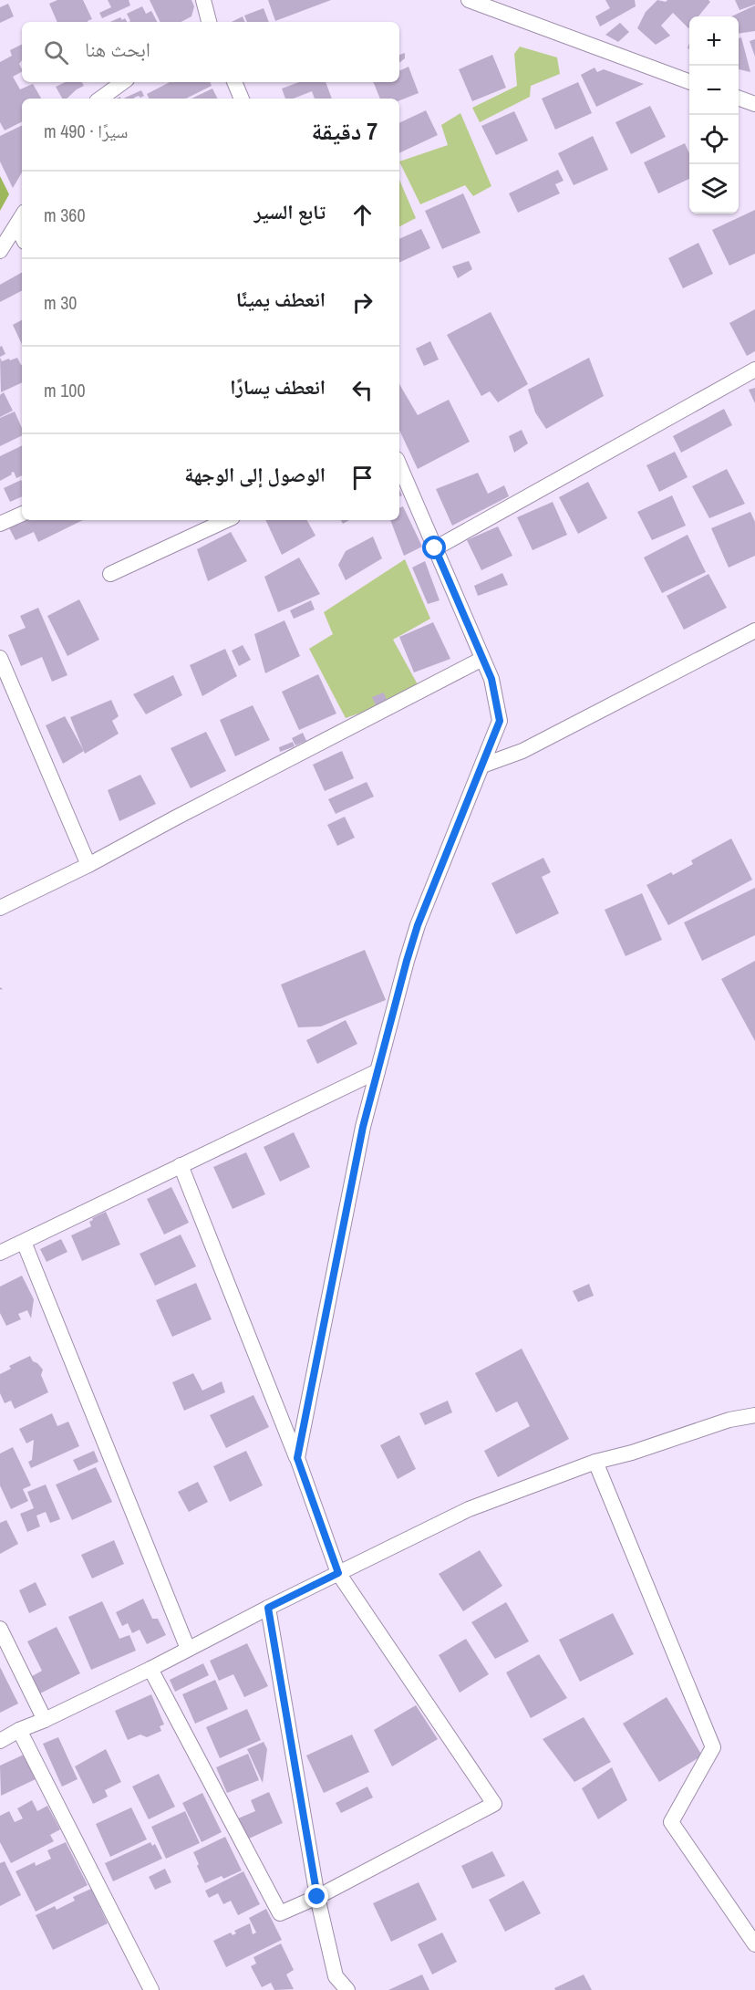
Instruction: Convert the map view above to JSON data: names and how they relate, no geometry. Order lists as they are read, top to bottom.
{
  "page": {
    "map_buttons": ["+", "−"],
    "search": "ابحث هنا",
    "heading": ["7 دقيقة", "سيرًا · 490 m"],
    "list": [
      ["تابع السير", "360 m"],
      ["انعطف يمينًا", "30 m"],
      ["انعطف يسارًا", "100 m"],
      "الوصول إلى الوجهة"
    ]
  }
}
